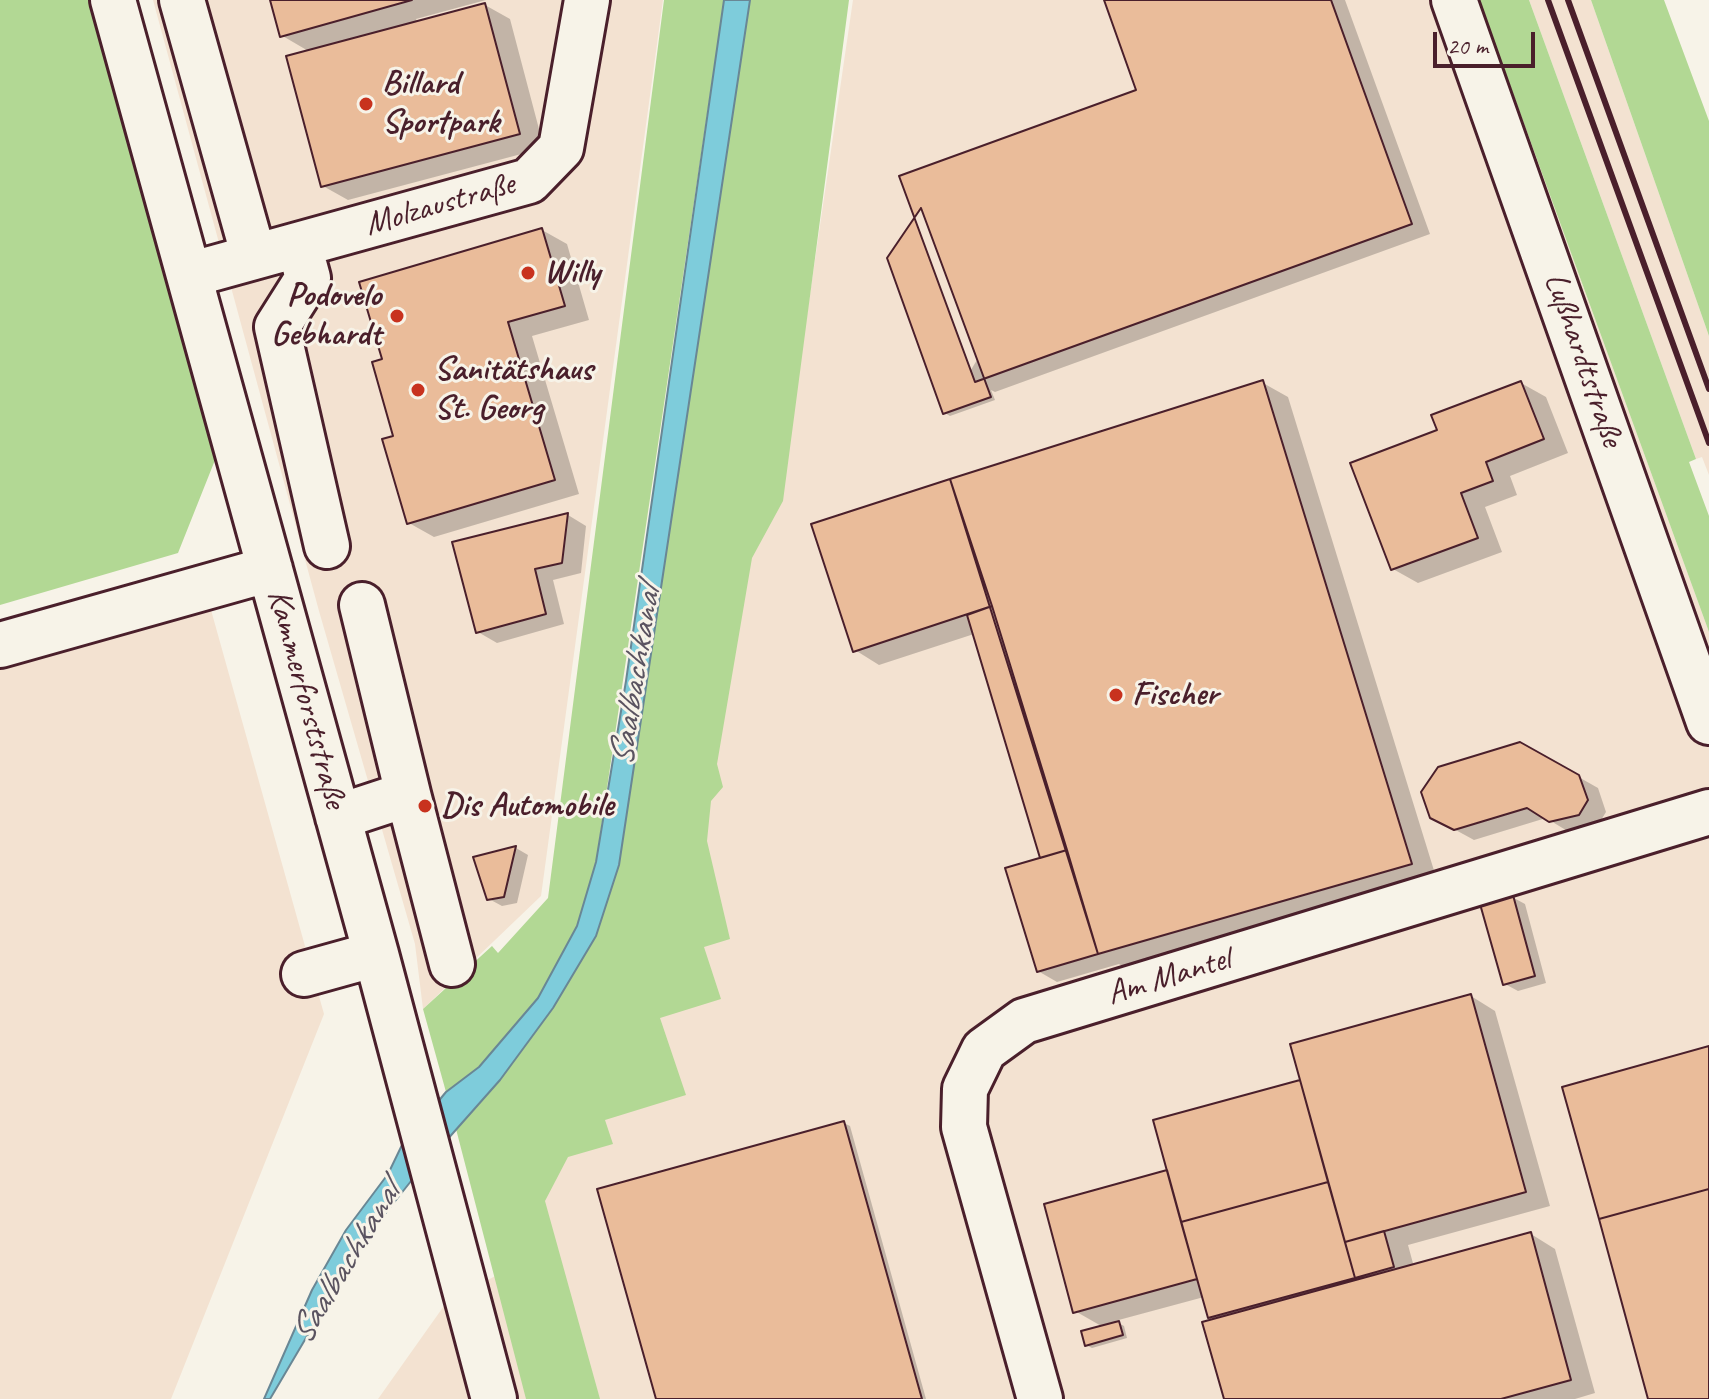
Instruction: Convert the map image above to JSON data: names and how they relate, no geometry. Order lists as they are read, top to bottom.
{
  "streets": {
    "street": [
      "Molzaustraße",
      "Lußhardtstraße",
      "Kammerforststraße",
      "Am Mantel"
    ]
  },
  "crossings": [
    ["Molzaustraße", "Kammerforststraße"]
  ],
  "water": ["Saalbachkanal"],
  "places": [
    "Billard Sportpark",
    "Willy",
    "Podovelo Gebhardt",
    "Sanitätshaus St. Georg",
    "Fischer",
    "Dis Automobile"
  ],
  "scale_bar": "20 m"
}
